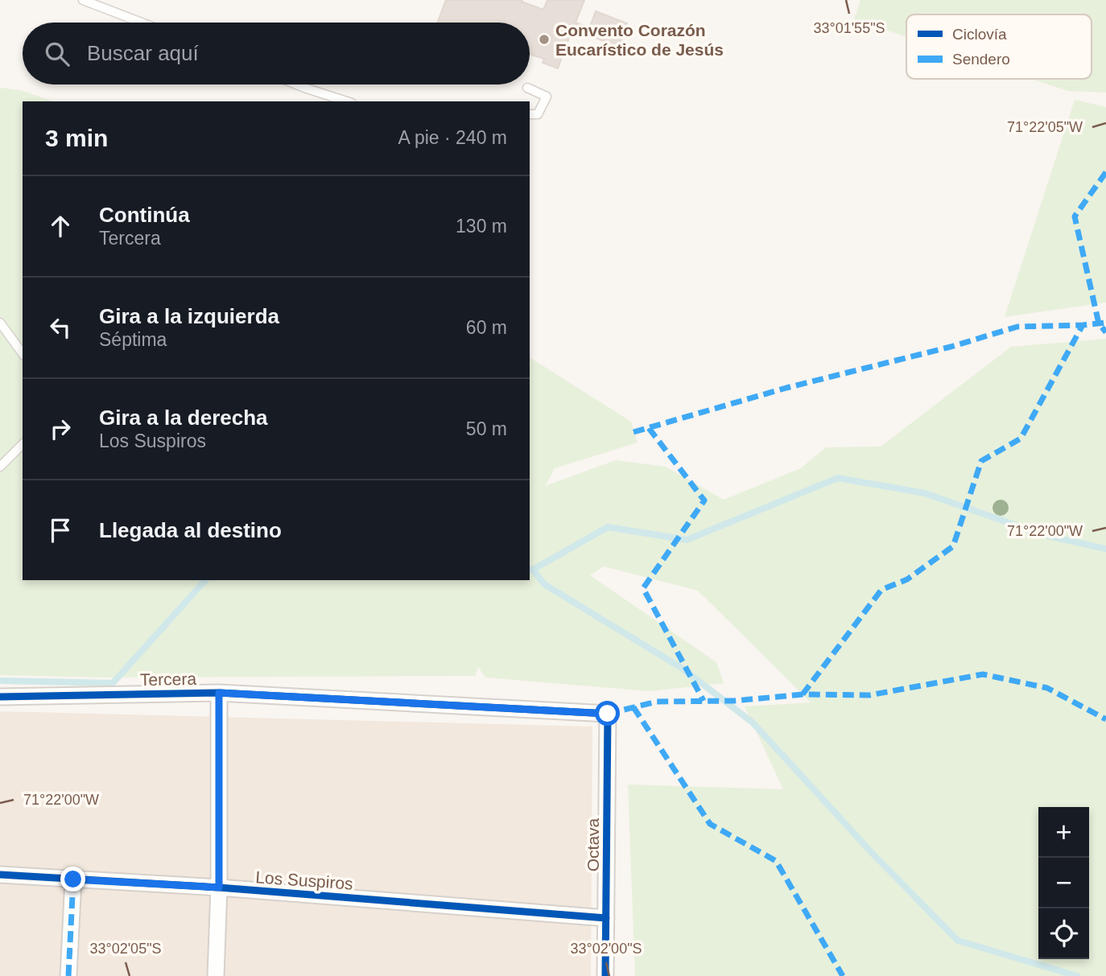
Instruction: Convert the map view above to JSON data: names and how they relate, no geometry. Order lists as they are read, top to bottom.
{
  "streets": {
    "street": ["Tercera", "Octava", "Los Suspiros"]
  },
  "crossings": [
    ["Tercera", "Octava"],
    ["Octava", "Los Suspiros"]
  ],
  "places": ["Convento Corazón Eucarístico de Jesús"],
  "legend": ["Ciclovía", "Sendero"],
  "page": {
    "search": "Buscar aquí",
    "heading": ["3 min", "A pie · 240 m"],
    "list": [
      ["Continúa", "Tercera", "130 m"],
      ["Gira a la izquierda", "Séptima", "60 m"],
      ["Gira a la derecha", "Los Suspiros", "50 m"],
      "Llegada al destino"
    ],
    "map_buttons": ["+", "−"]
  },
  "coordinates": [
    "33°01'55\"S",
    "71°22'05\"W",
    "71°22'00\"W",
    "33°02'05\"S",
    "33°02'00\"S"
  ]
}
